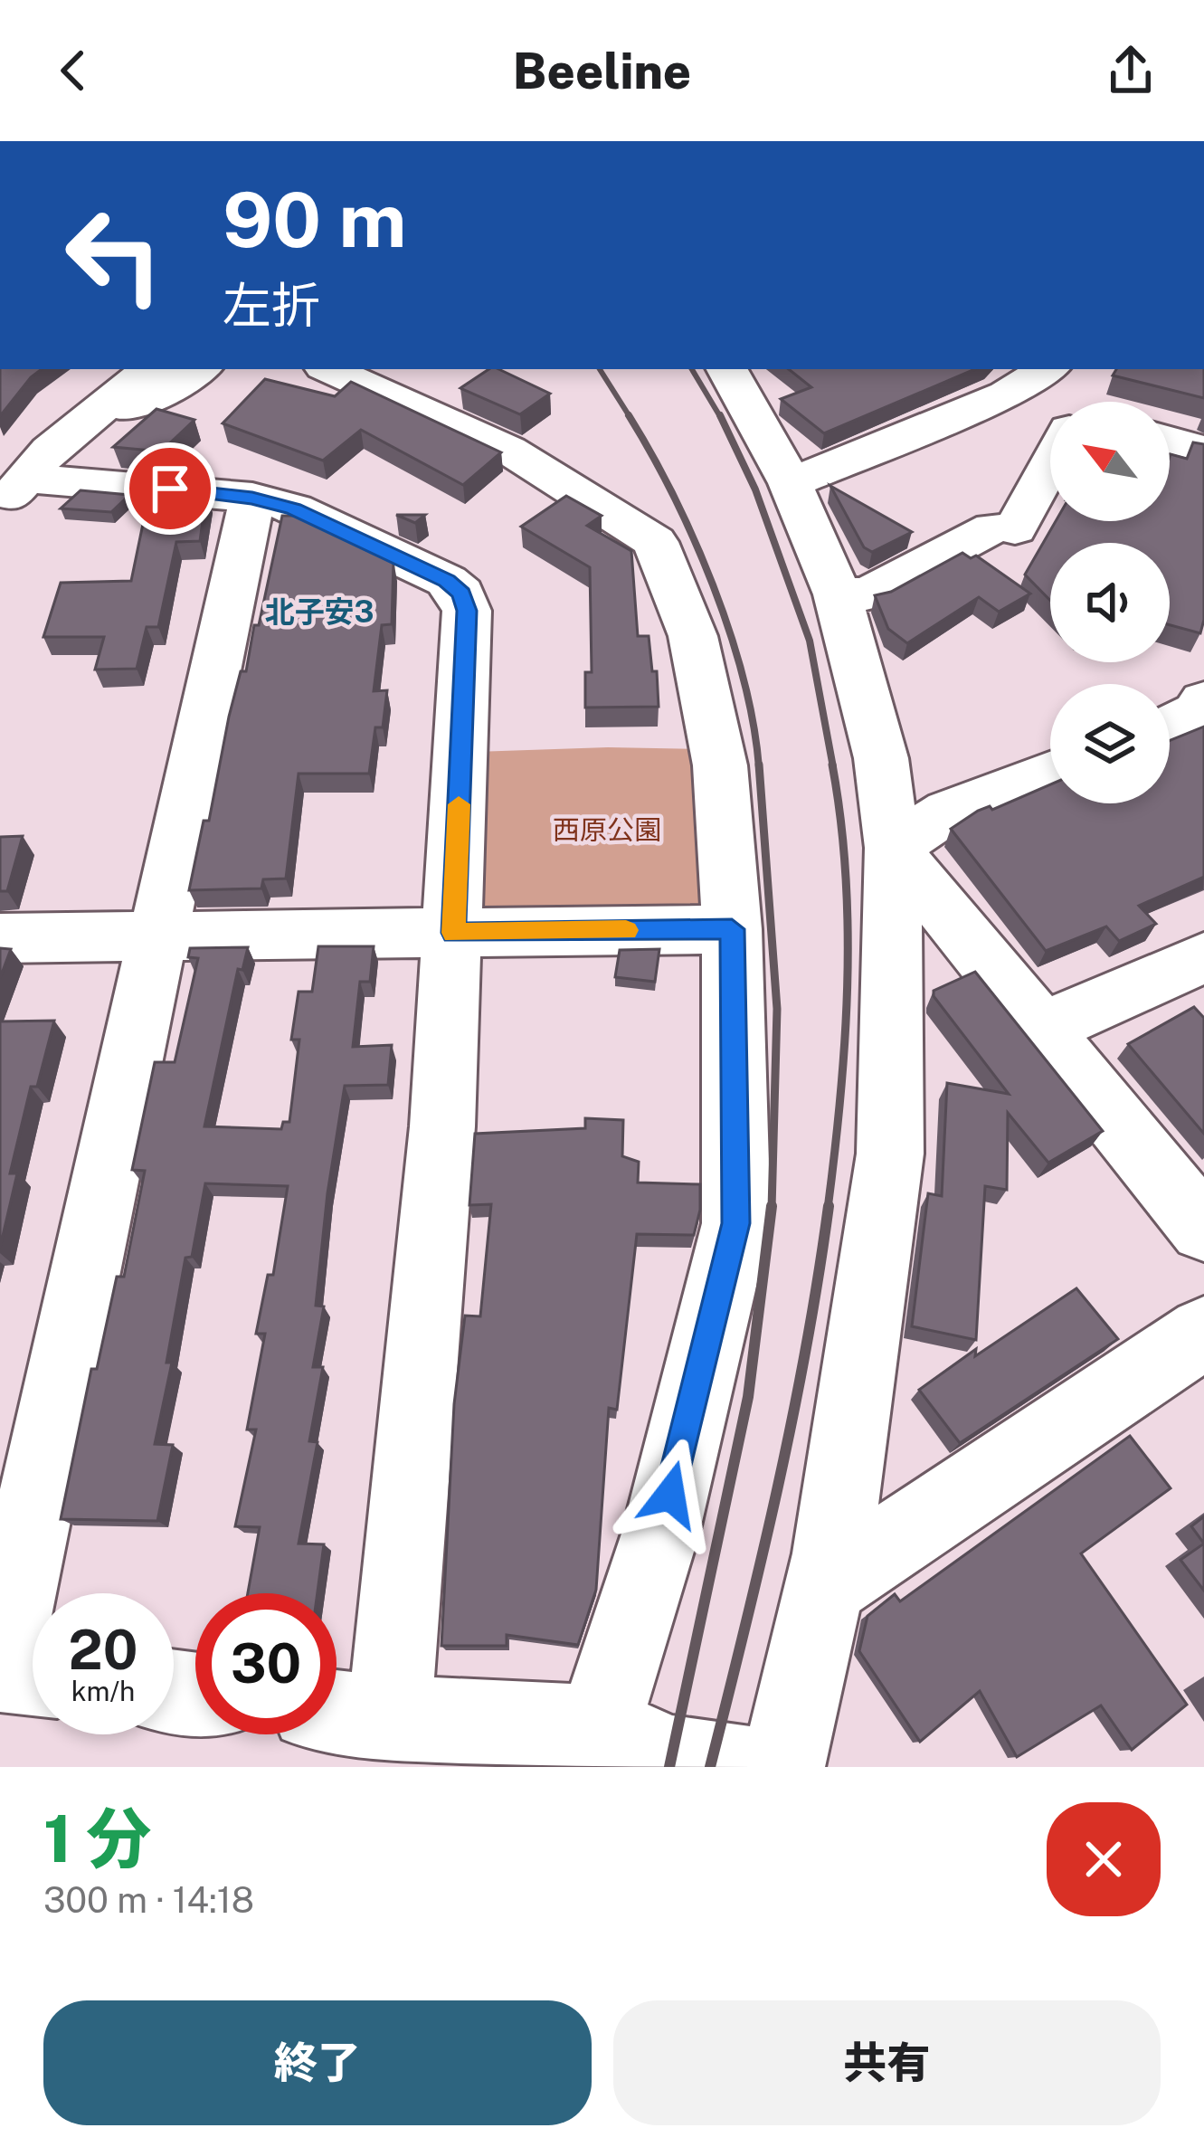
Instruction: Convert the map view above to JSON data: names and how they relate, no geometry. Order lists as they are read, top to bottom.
{
  "districts": ["北子安3"],
  "parks": ["西原公園"],
  "north": "top left",
  "page": {
    "header": "Beeline",
    "turn": ["90 m", "左折"],
    "speed": "20 km/h",
    "limit": "30",
    "heading": ["1 分", "300 m · 14:18"],
    "buttons": ["終了", "共有"]
  }
}
